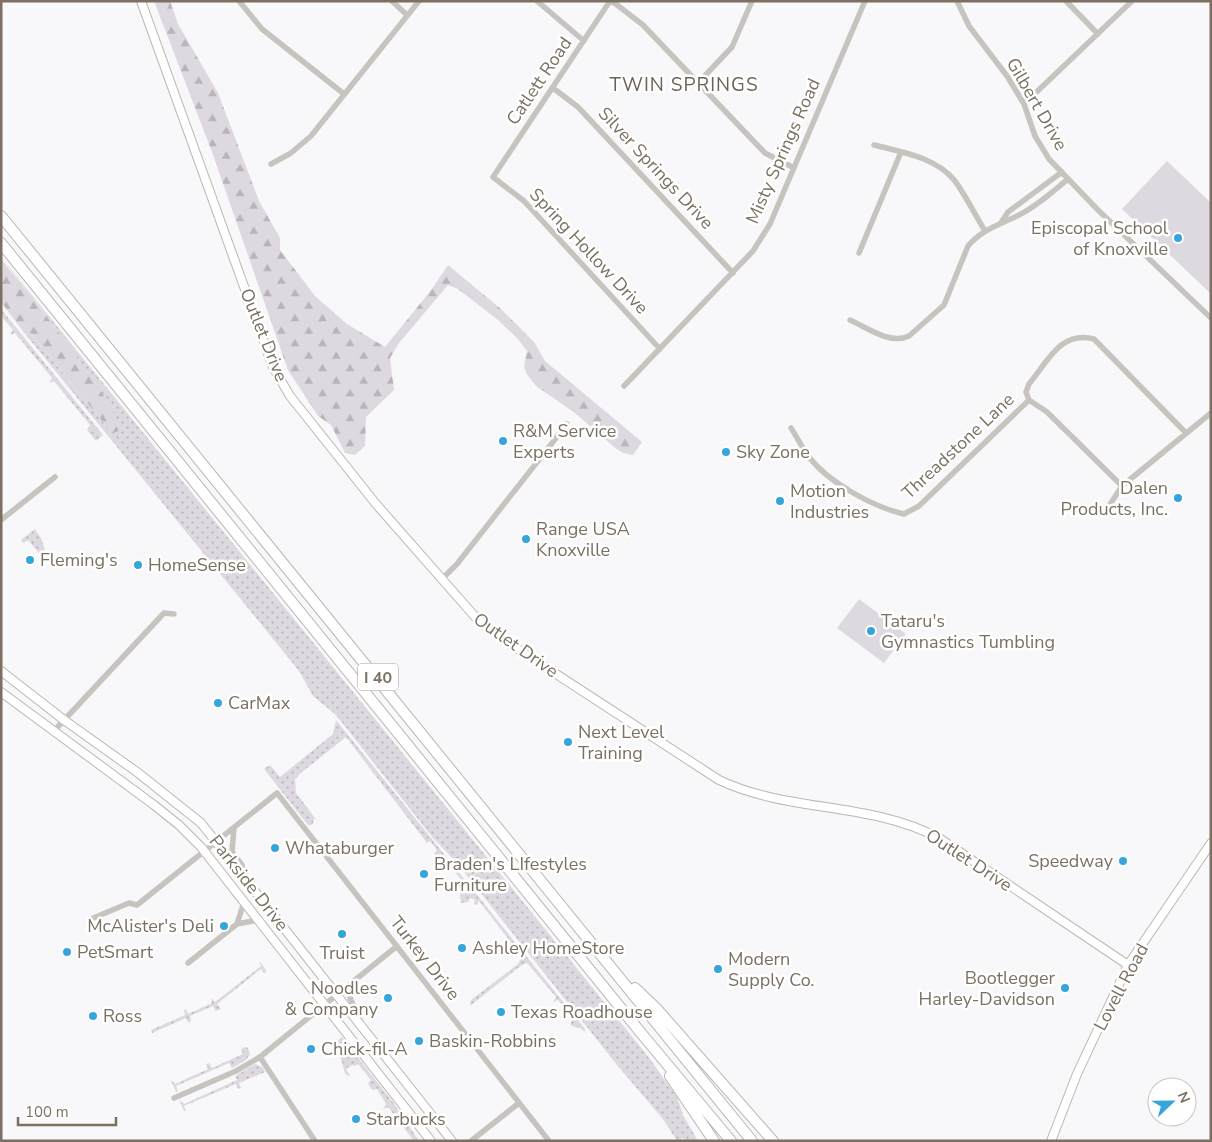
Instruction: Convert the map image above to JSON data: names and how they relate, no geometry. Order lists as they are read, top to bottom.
{
  "streets": {
    "highway": ["I 40"],
    "street": [
      "Catlett Road",
      "Gilbert Drive",
      "Misty Springs Road",
      "Silver Springs Drive",
      "Spring Hollow Drive",
      "Outlet Drive",
      "Threadstone Lane",
      "Parkside Drive",
      "Turkey Drive",
      "Lovell Road"
    ]
  },
  "crossings": [
    ["Catlett Road", "Silver Springs Drive"],
    ["Catlett Road", "Spring Hollow Drive"],
    ["Misty Springs Road", "Silver Springs Drive"],
    ["Misty Springs Road", "Spring Hollow Drive"],
    ["Outlet Drive", "Lovell Road"]
  ],
  "districts": ["TWIN SPRINGS"],
  "places": [
    "Episcopal School of Knoxville",
    "R&M Service Experts",
    "Sky Zone",
    "Dalen Products, Inc.",
    "Motion Industries",
    "Range USA Knoxville",
    "Fleming's",
    "HomeSense",
    "Tataru's Gymnastics Tumbling",
    "CarMax",
    "Next Level Training",
    "Whataburger",
    "Speedway",
    "Braden's LIfestyles Furniture",
    "McAlister's Deli",
    "Truist",
    "Ashley HomeStore",
    "PetSmart",
    "Modern Supply Co.",
    "Bootlegger Harley-Davidson",
    "Noodles & Company",
    "Texas Roadhouse",
    "Ross",
    "Baskin-Robbins",
    "Chick-fil-A",
    "Starbucks"
  ],
  "scale_bar": "100 m",
  "north": "right"
}
